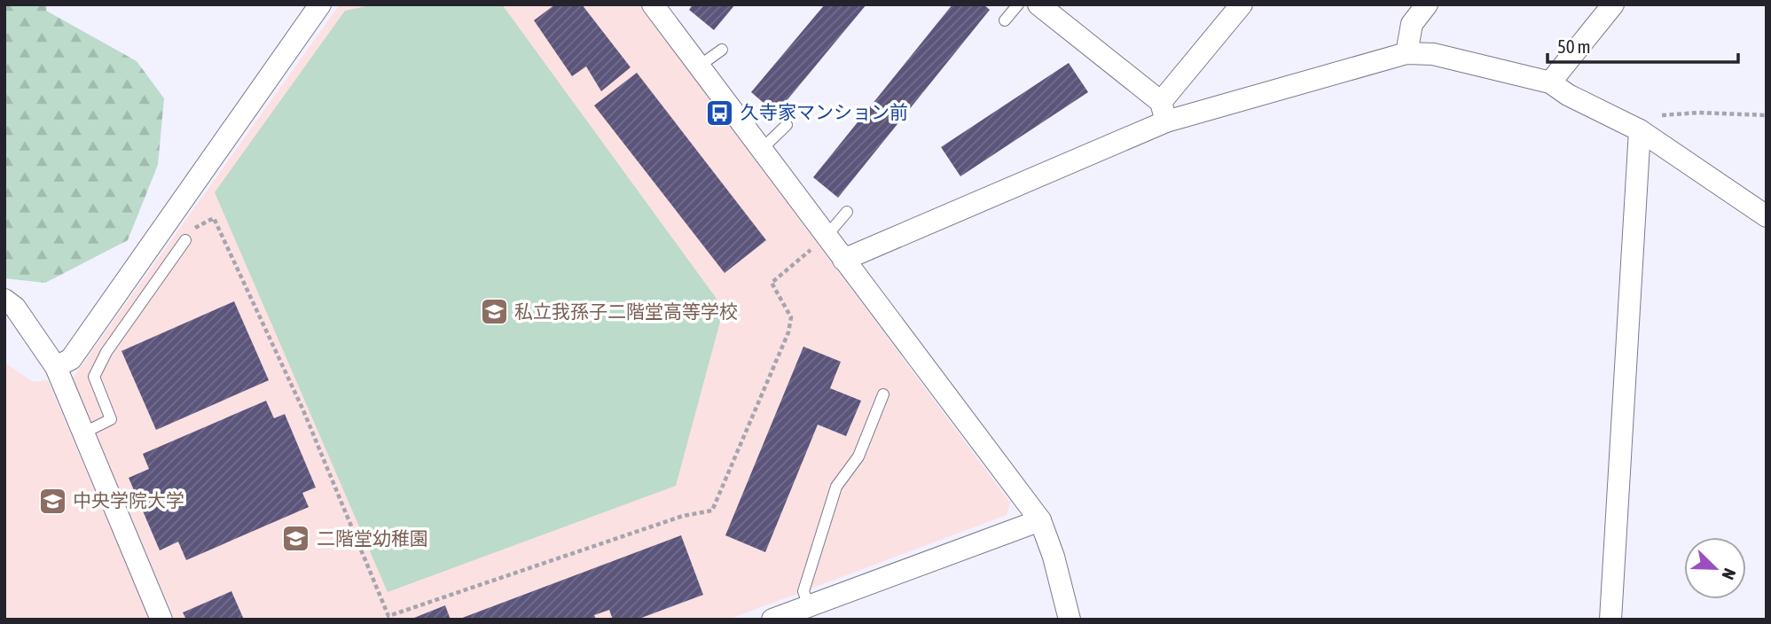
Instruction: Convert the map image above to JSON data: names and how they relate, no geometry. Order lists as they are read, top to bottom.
{
  "places": {
    "bus stop": ["久寺家マンション前"],
    "school or university": ["私立我孫子二階堂高等学校", "中央学院大学", "二階堂幼稚園"]
  },
  "scale_bar": "50 m",
  "north": "bottom right"
}
